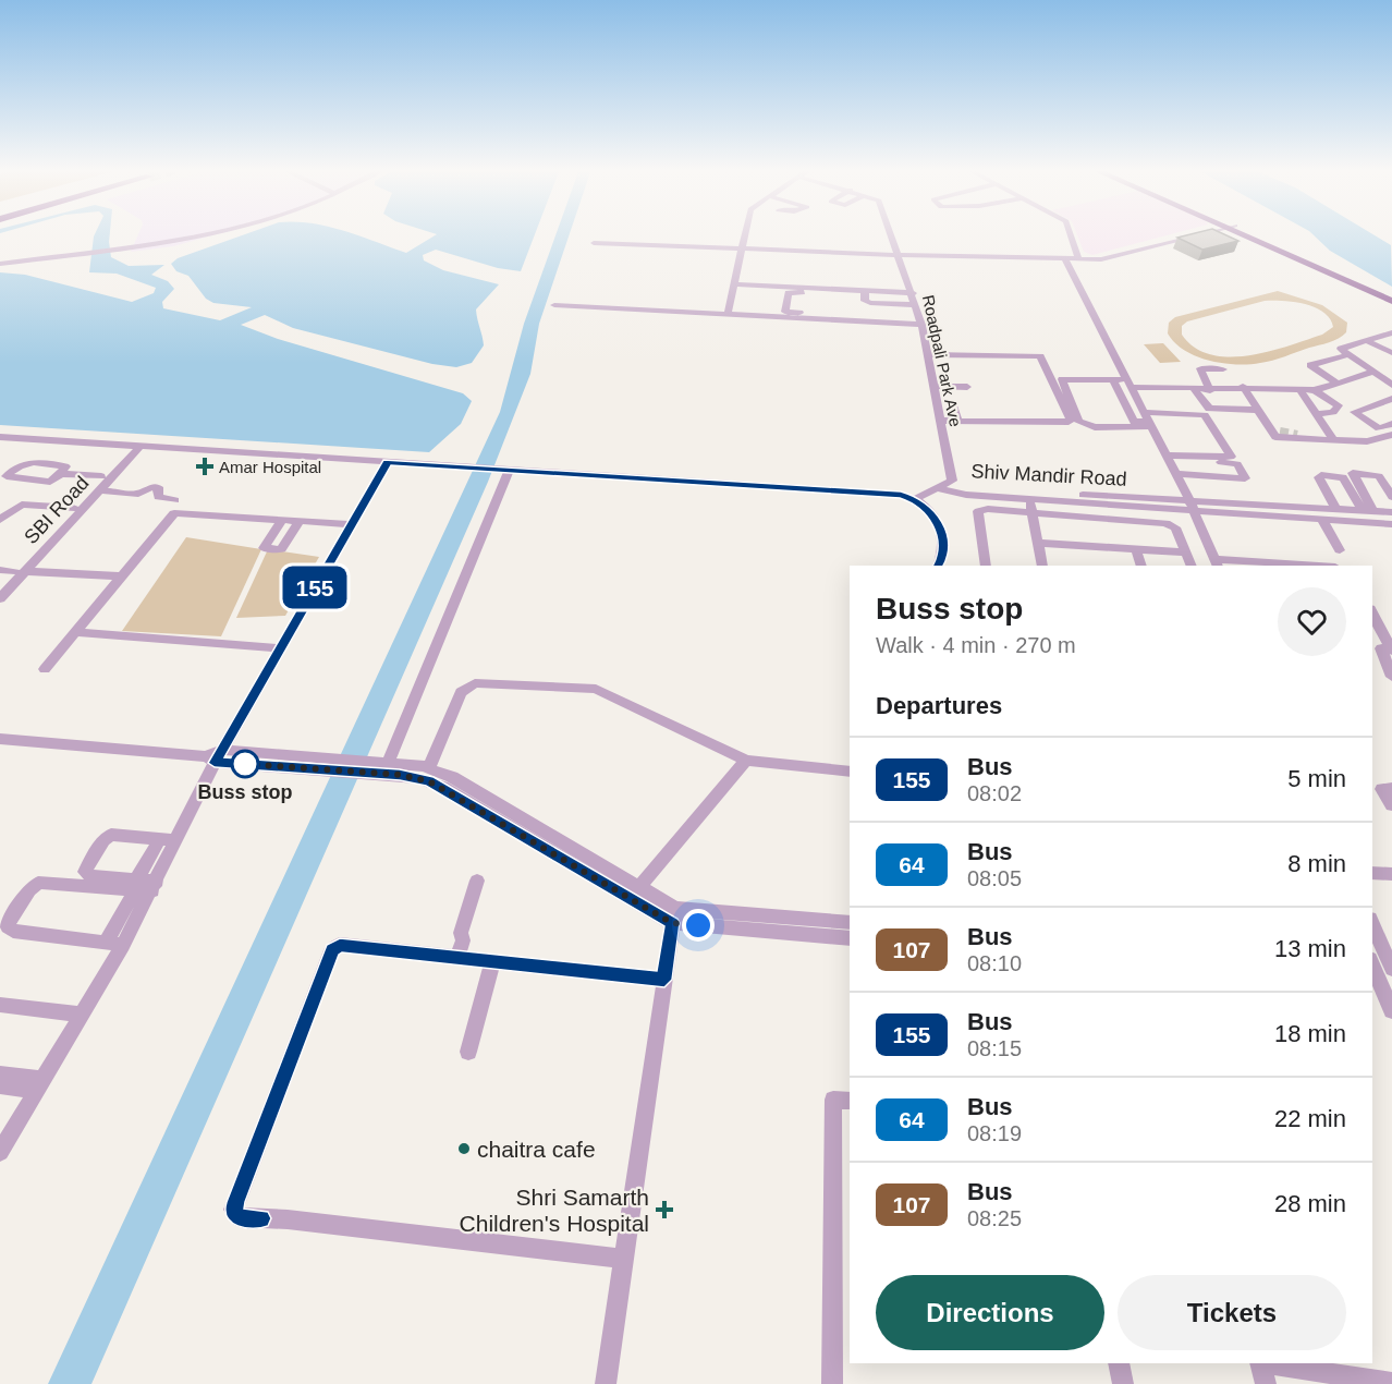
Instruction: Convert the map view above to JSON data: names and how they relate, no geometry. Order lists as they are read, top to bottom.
{
  "streets": {
    "street": ["Roadpali Park Ave", "Shiv Mandir Road", "SBI Road"]
  },
  "places": {
    "health": ["Amar Hospital", "Shri Samarth Children's Hospital"],
    "other": ["Buss stop", "chaitra cafe"]
  },
  "lines": ["bus line 155"],
  "page": {
    "on_map": "155",
    "heading": [
      ["Buss stop", "Walk · 4 min · 270 m"],
      "Departures"
    ],
    "list": [
      {
        "mark": "155",
        "name": "Bus",
        "note": "08:02",
        "value": "5 min"
      },
      {
        "mark": "64",
        "name": "Bus",
        "note": "08:05",
        "value": "8 min"
      },
      {
        "mark": "107",
        "name": "Bus",
        "note": "08:10",
        "value": "13 min"
      },
      {
        "mark": "155",
        "name": "Bus",
        "note": "08:15",
        "value": "18 min"
      },
      {
        "mark": "64",
        "name": "Bus",
        "note": "08:19",
        "value": "22 min"
      },
      {
        "mark": "107",
        "name": "Bus",
        "note": "08:25",
        "value": "28 min"
      }
    ],
    "buttons": ["Directions", "Tickets"]
  }
}
